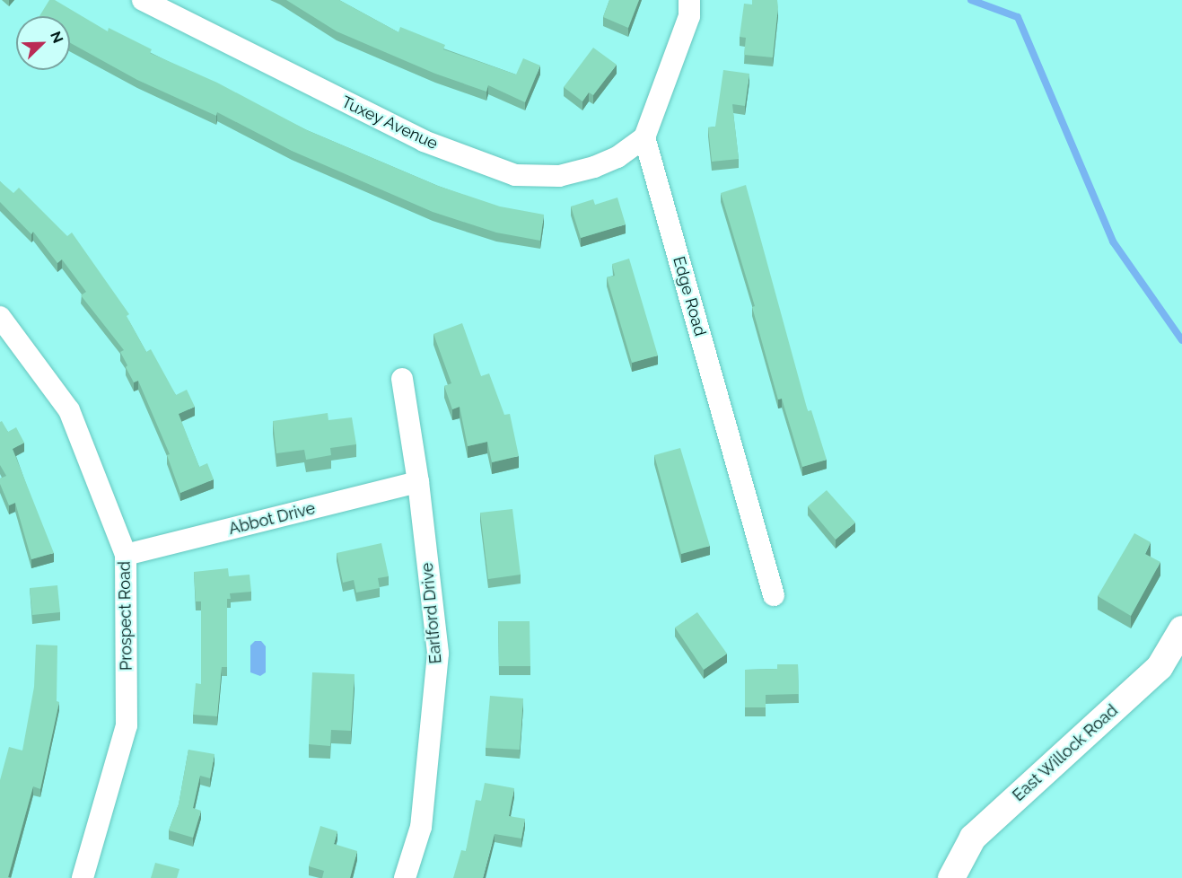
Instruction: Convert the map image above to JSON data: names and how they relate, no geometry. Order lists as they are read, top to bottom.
{
  "streets": {
    "street": [
      "Tuxey Avenue",
      "Edge Road",
      "Abbot Drive",
      "Earlford Drive",
      "Prospect Road",
      "East Willock Road"
    ]
  },
  "crossings": [
    ["Tuxey Avenue", "Edge Road"],
    ["Abbot Drive", "Earlford Drive"],
    ["Abbot Drive", "Prospect Road"]
  ],
  "north": "top right"
}
